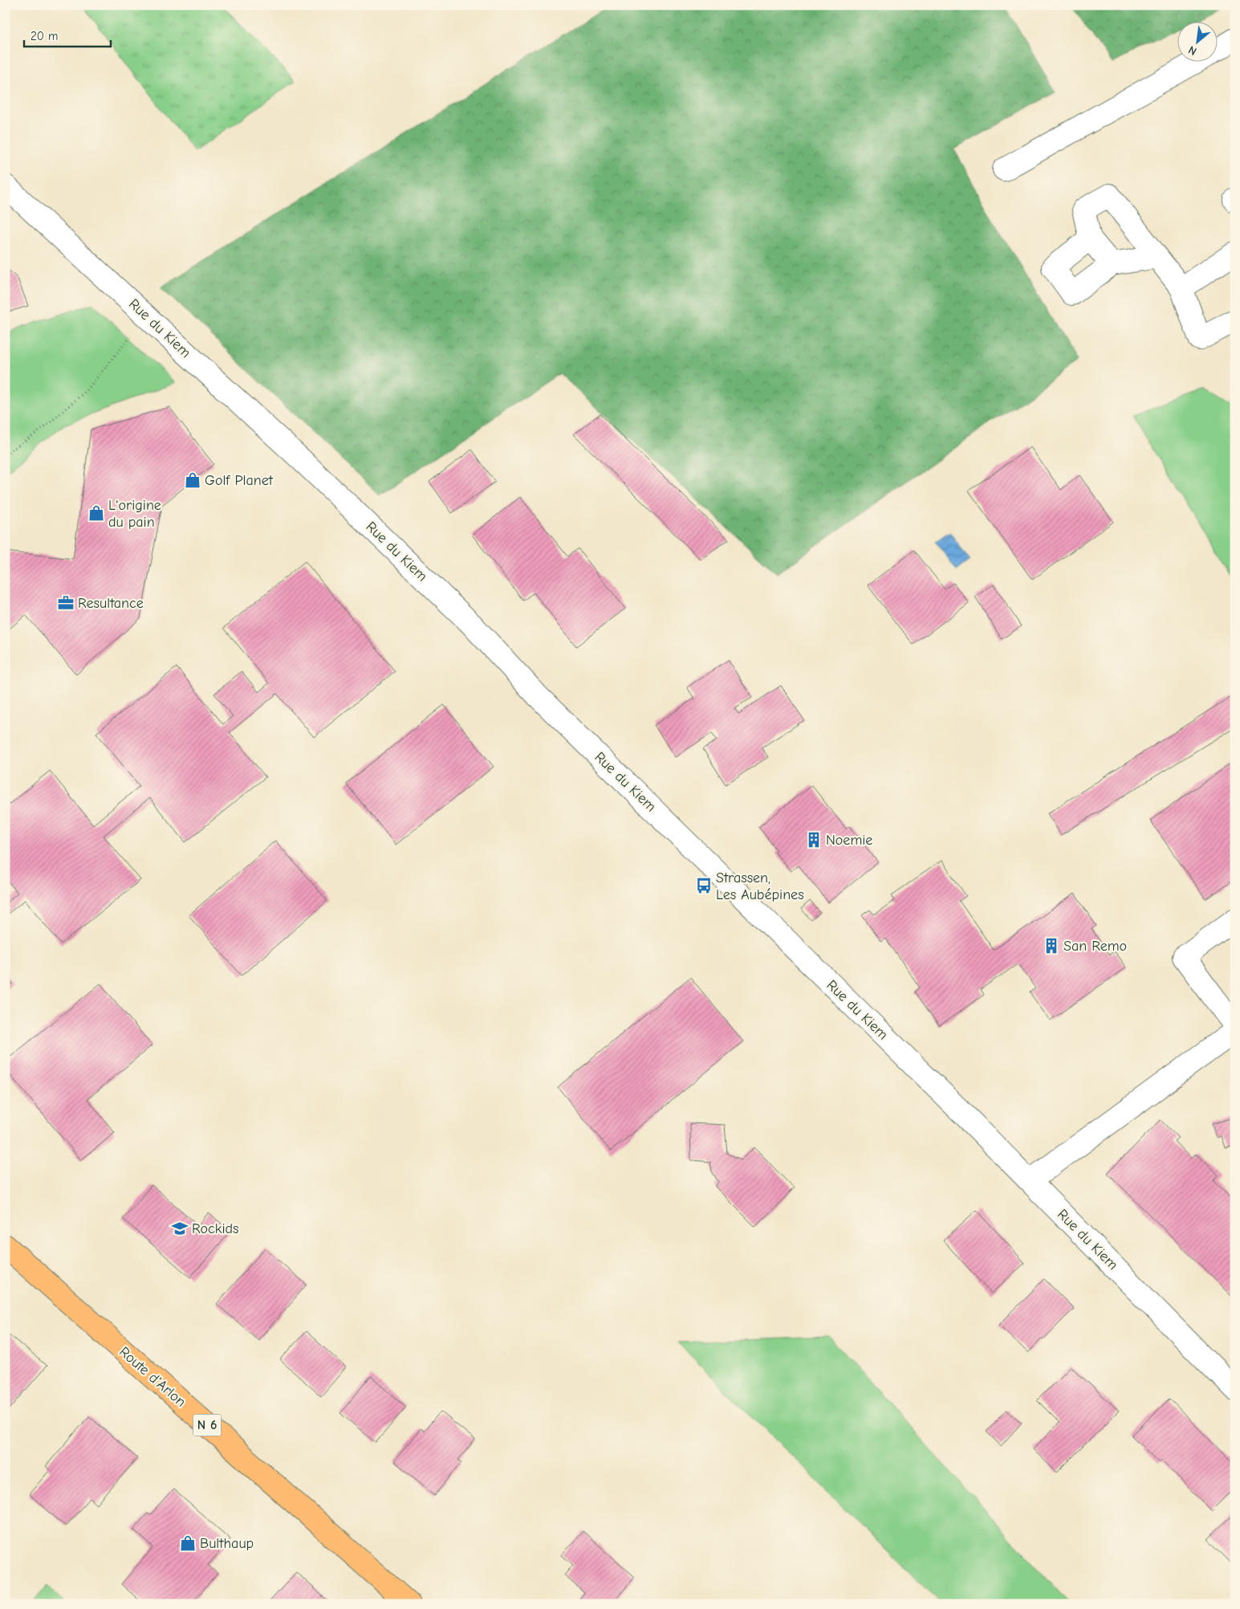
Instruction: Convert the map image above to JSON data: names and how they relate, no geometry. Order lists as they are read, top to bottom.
{
  "streets": {
    "main road": ["Route d'Arlon", "N 6"],
    "street": ["Rue du Kiem"]
  },
  "places": {
    "shop": ["Golf Planet", "L'origine du pain", "Bulthaup"],
    "office": ["Resultance"],
    "building": ["Noemie", "San Remo"],
    "bus stop": ["Strassen, Les Aubépines"],
    "school or university": ["Rockids"]
  },
  "scale_bar": "20 m",
  "north": "bottom left"
}
